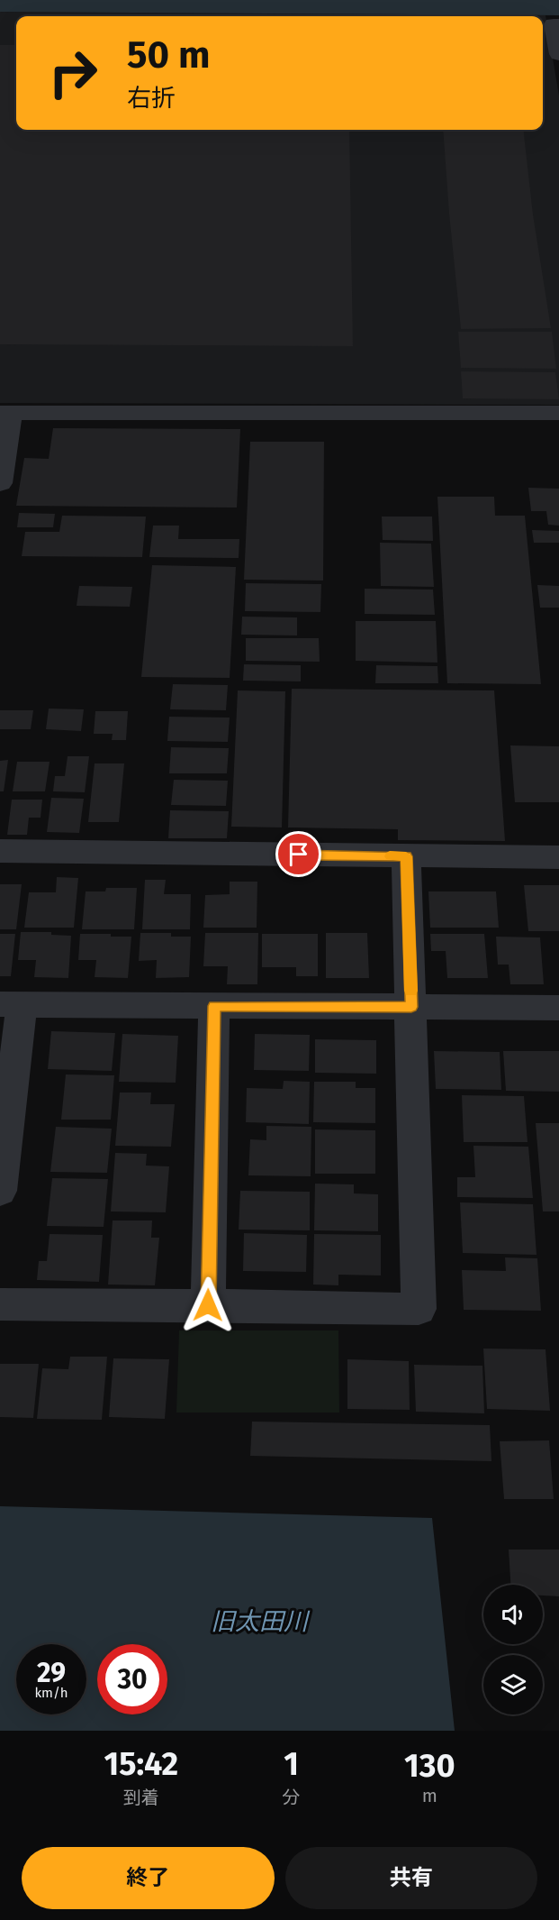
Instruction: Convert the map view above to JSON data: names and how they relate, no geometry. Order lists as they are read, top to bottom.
{
  "water": ["旧太田川"],
  "page": {
    "turn": ["50 m", "右折"],
    "speed": "29 km/h",
    "limit": "30",
    "eta": [
      "15:42",
      "到着",
      "1",
      "分",
      "130",
      "m"
    ],
    "buttons": ["終了", "共有"]
  }
}
